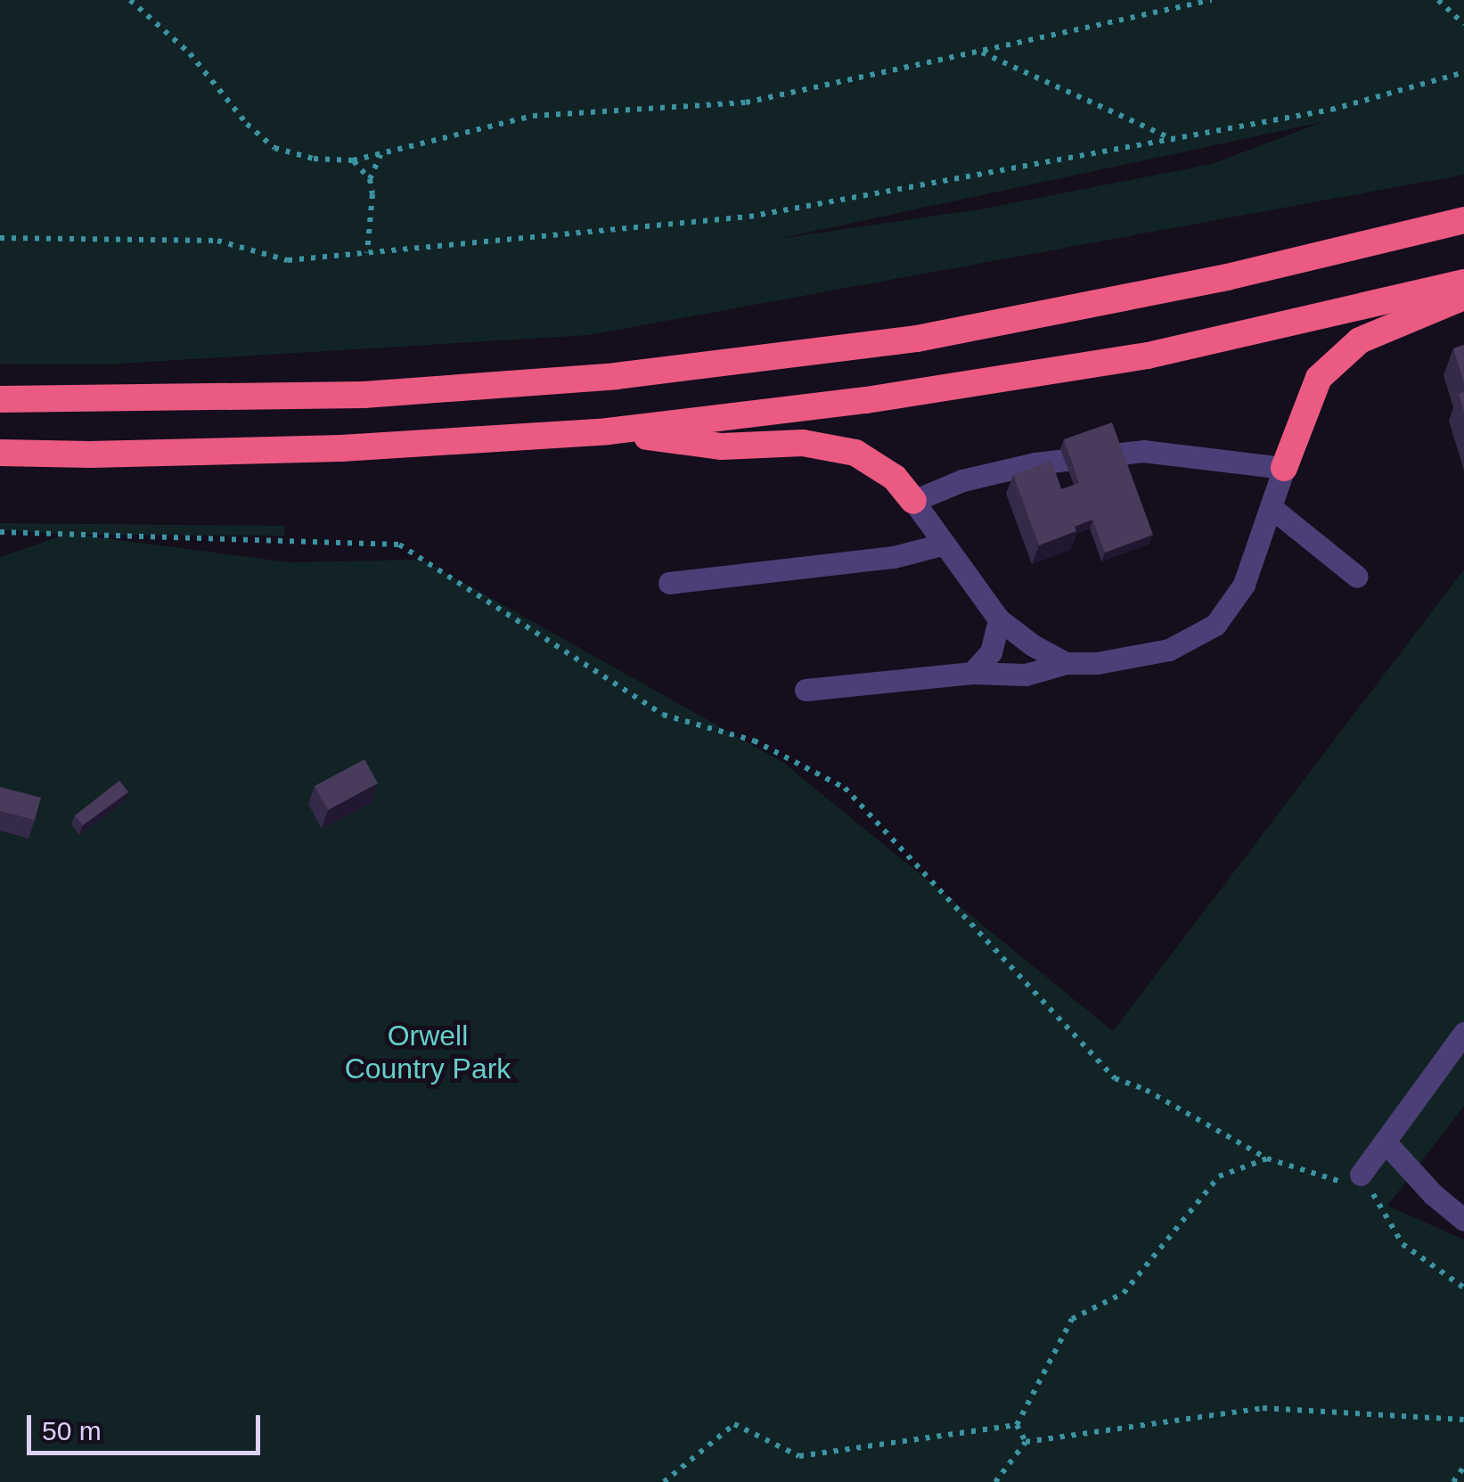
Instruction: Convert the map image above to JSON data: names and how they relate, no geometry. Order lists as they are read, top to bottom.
{
  "parks": ["Orwell Country Park"],
  "scale_bar": "50 m"
}
